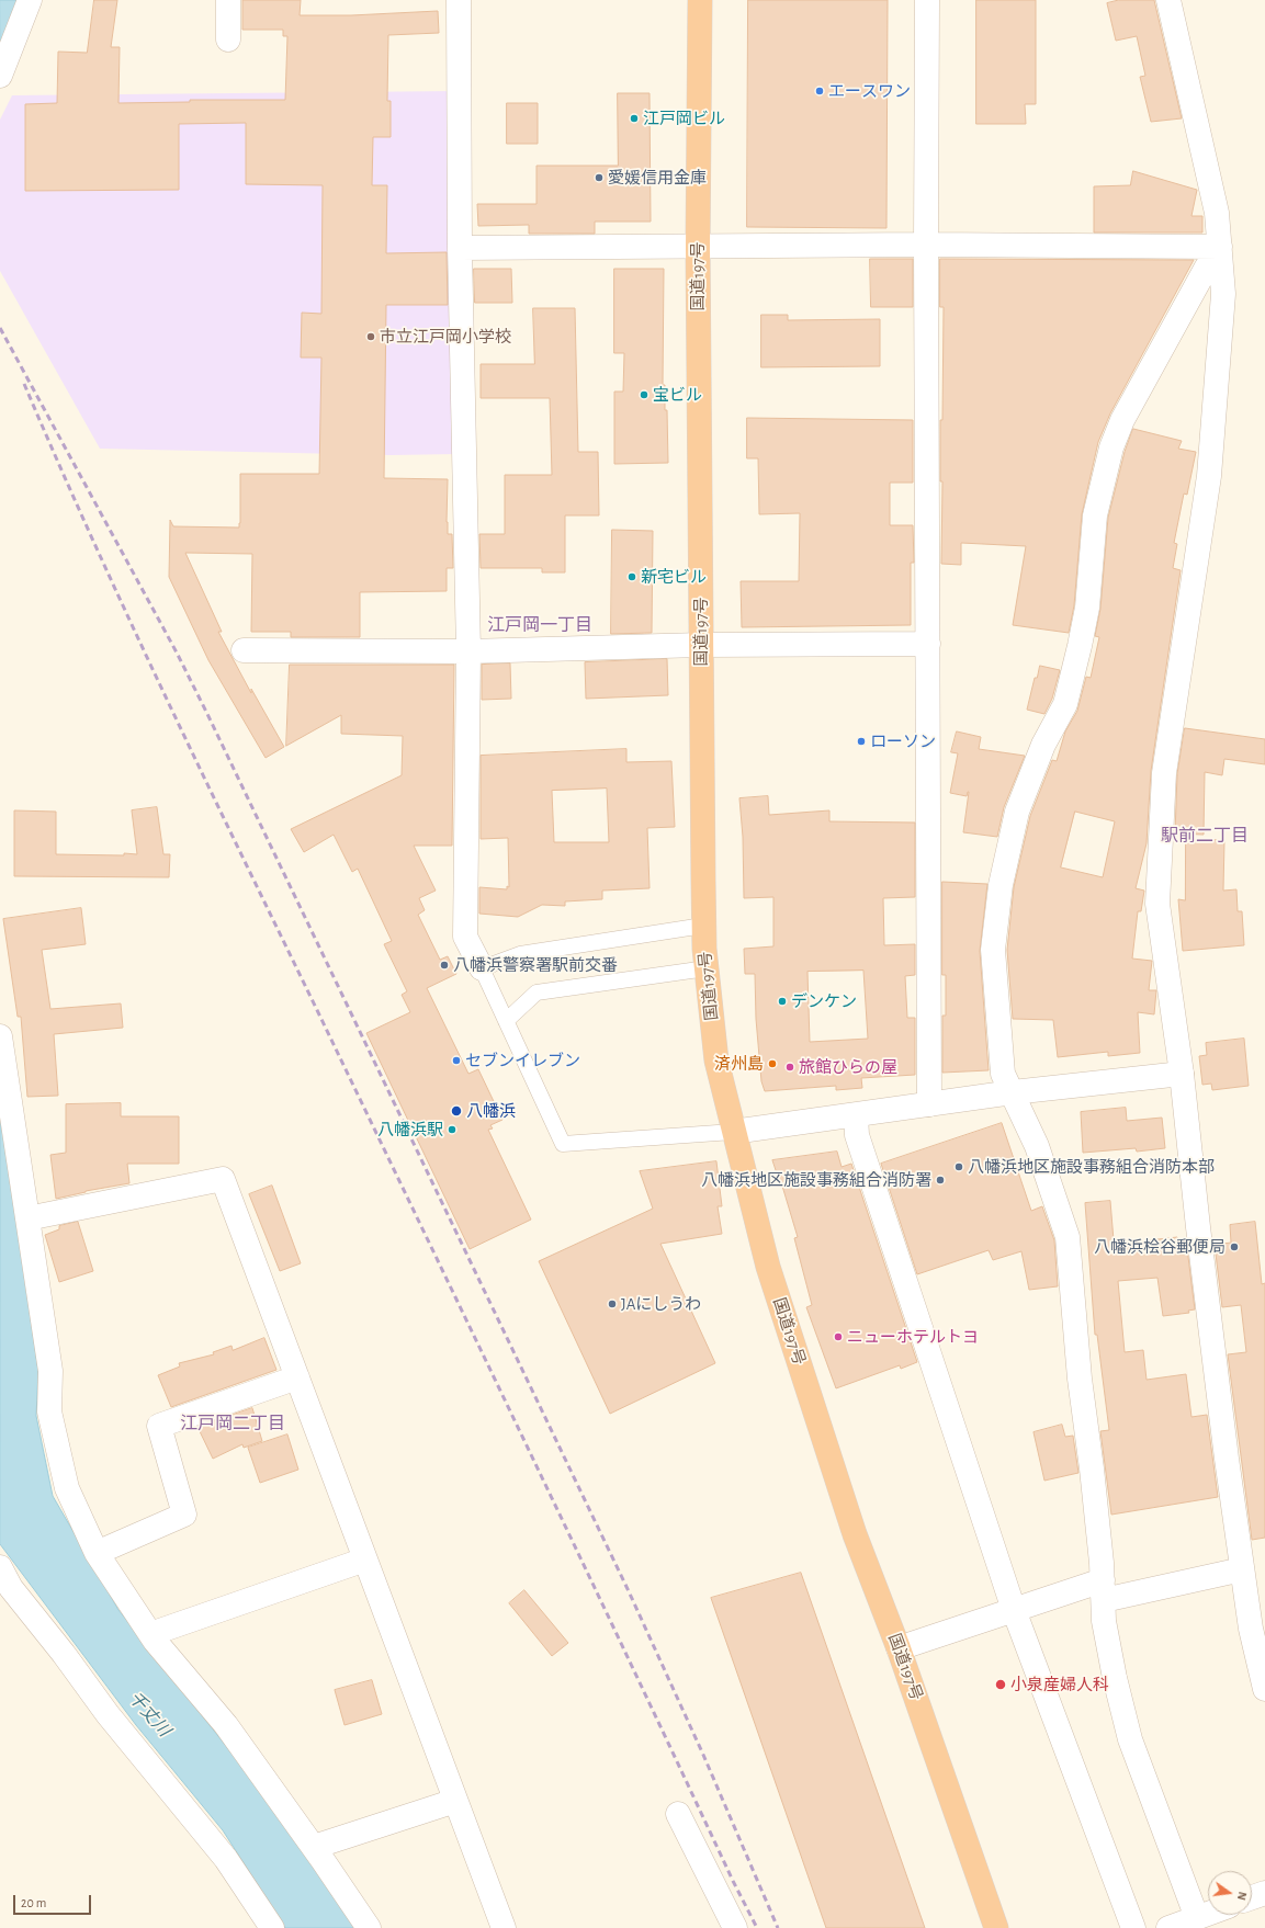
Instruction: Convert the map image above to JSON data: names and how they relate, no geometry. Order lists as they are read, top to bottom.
{
  "streets": {
    "highway": ["国道197号"]
  },
  "districts": ["江戸岡一丁目", "駅前二丁目", "江戸岡二丁目"],
  "water": ["千丈川"],
  "places": [
    "エースワン",
    "江戸岡ビル",
    "愛媛信用金庫",
    "市立江戸岡小学校",
    "宝ビル",
    "新宅ビル",
    "ローソン",
    "八幡浜警察署駅前交番",
    "デンケン",
    "セブンイレブン",
    "済州島",
    "旅館ひらの屋",
    "八幡浜",
    "八幡浜駅",
    "八幡浜地区施設事務組合消防本部",
    "八幡浜地区施設事務組合消防署",
    "八幡浜桧谷郵便局",
    "JAにしうわ",
    "ニューホテルトヨ",
    "小泉産婦人科"
  ],
  "scale_bar": "20 m",
  "north": "right"
}
